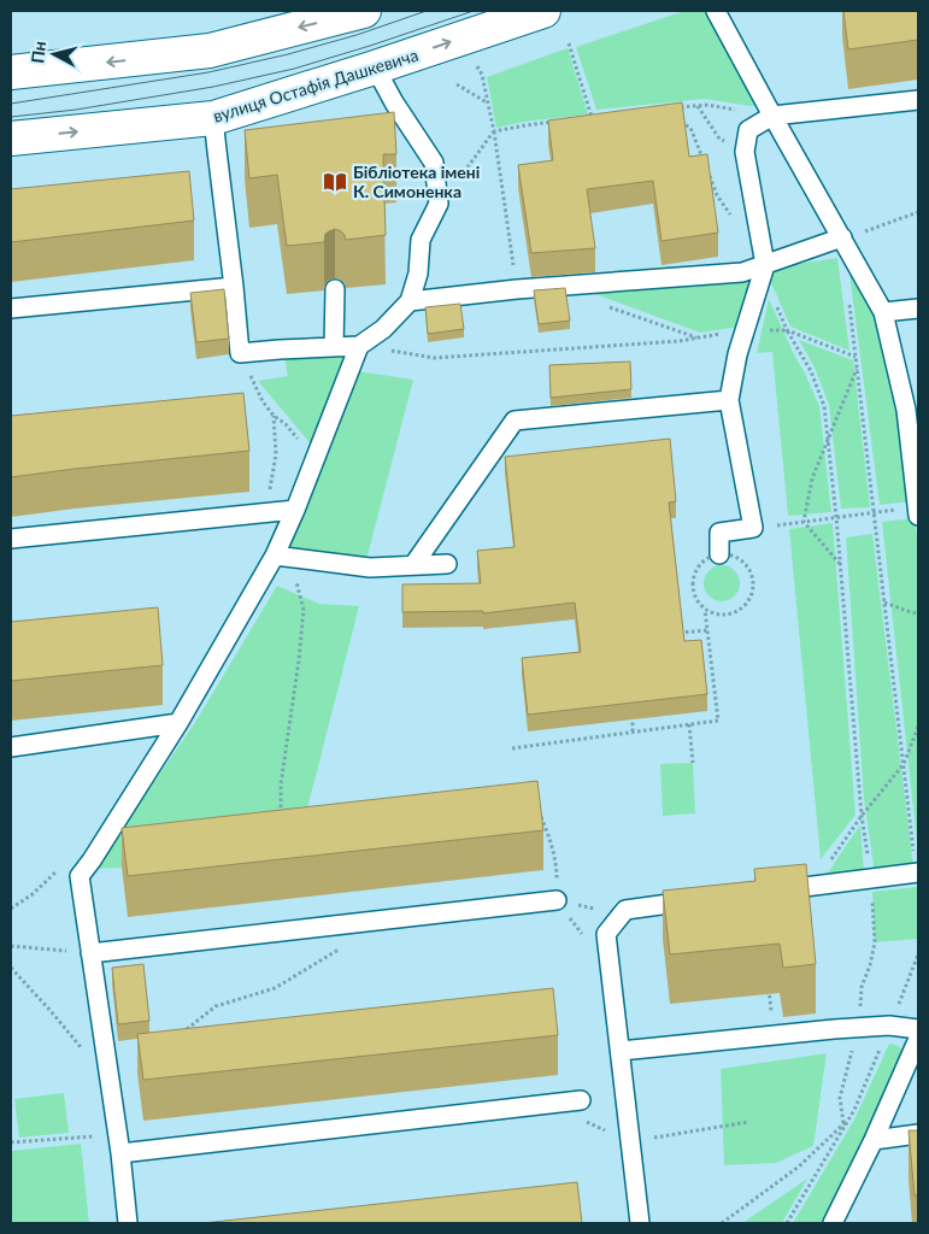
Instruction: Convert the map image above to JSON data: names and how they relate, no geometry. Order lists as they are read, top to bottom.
{
  "streets": {
    "street": ["вулиця Остафія Дашкевича"]
  },
  "places": {
    "library": ["Бібліотека імені К. Симоненка"]
  },
  "north": "left"
}
